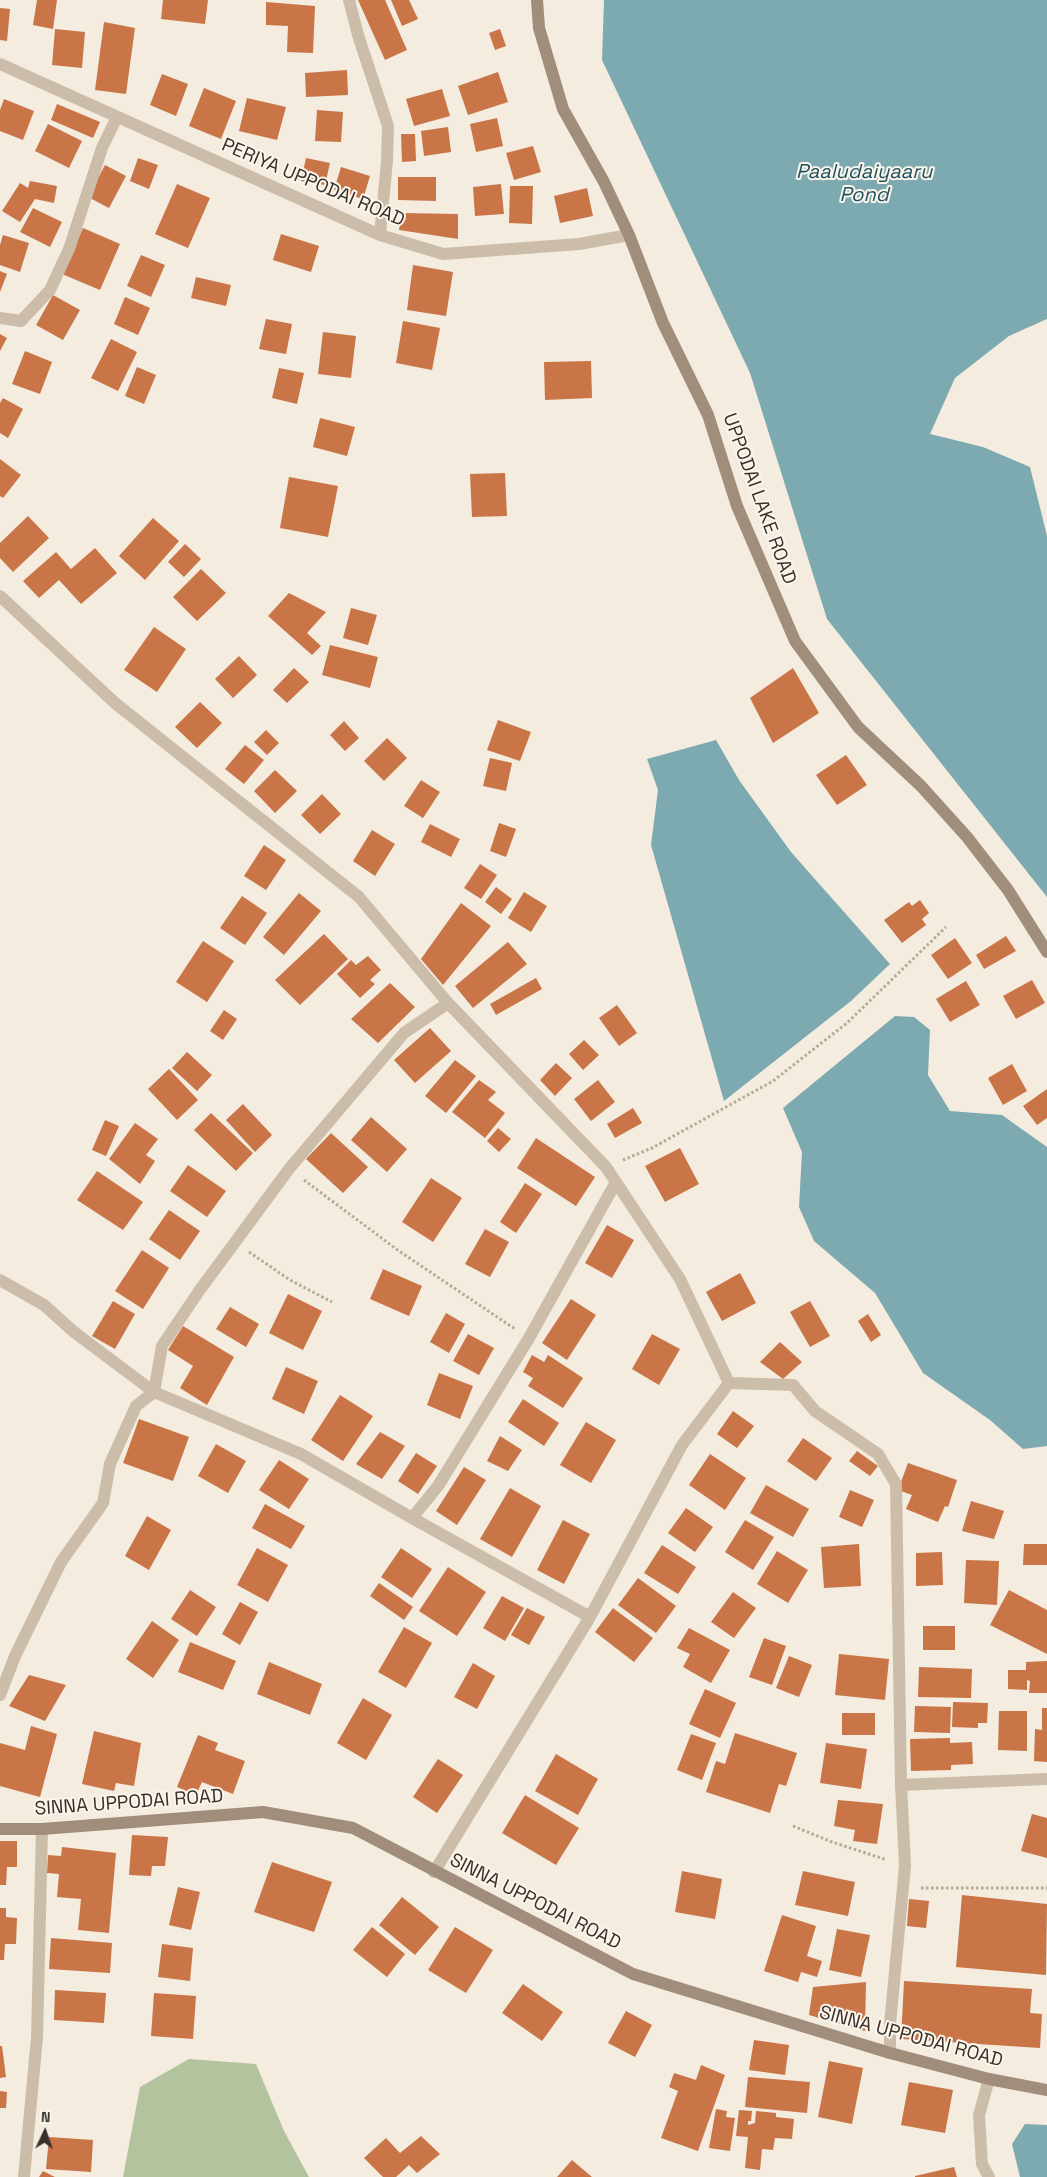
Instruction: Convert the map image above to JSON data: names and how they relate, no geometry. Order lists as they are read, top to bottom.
{
  "streets": {
    "street": ["PERIYA UPPODAI ROAD", "UPPODAI LAKE ROAD", "SINNA UPPODAI ROAD"]
  },
  "crossings": [
    ["PERIYA UPPODAI ROAD", "UPPODAI LAKE ROAD"]
  ],
  "water": ["Paaludaiyaaru Pond"],
  "north": "top"
}
